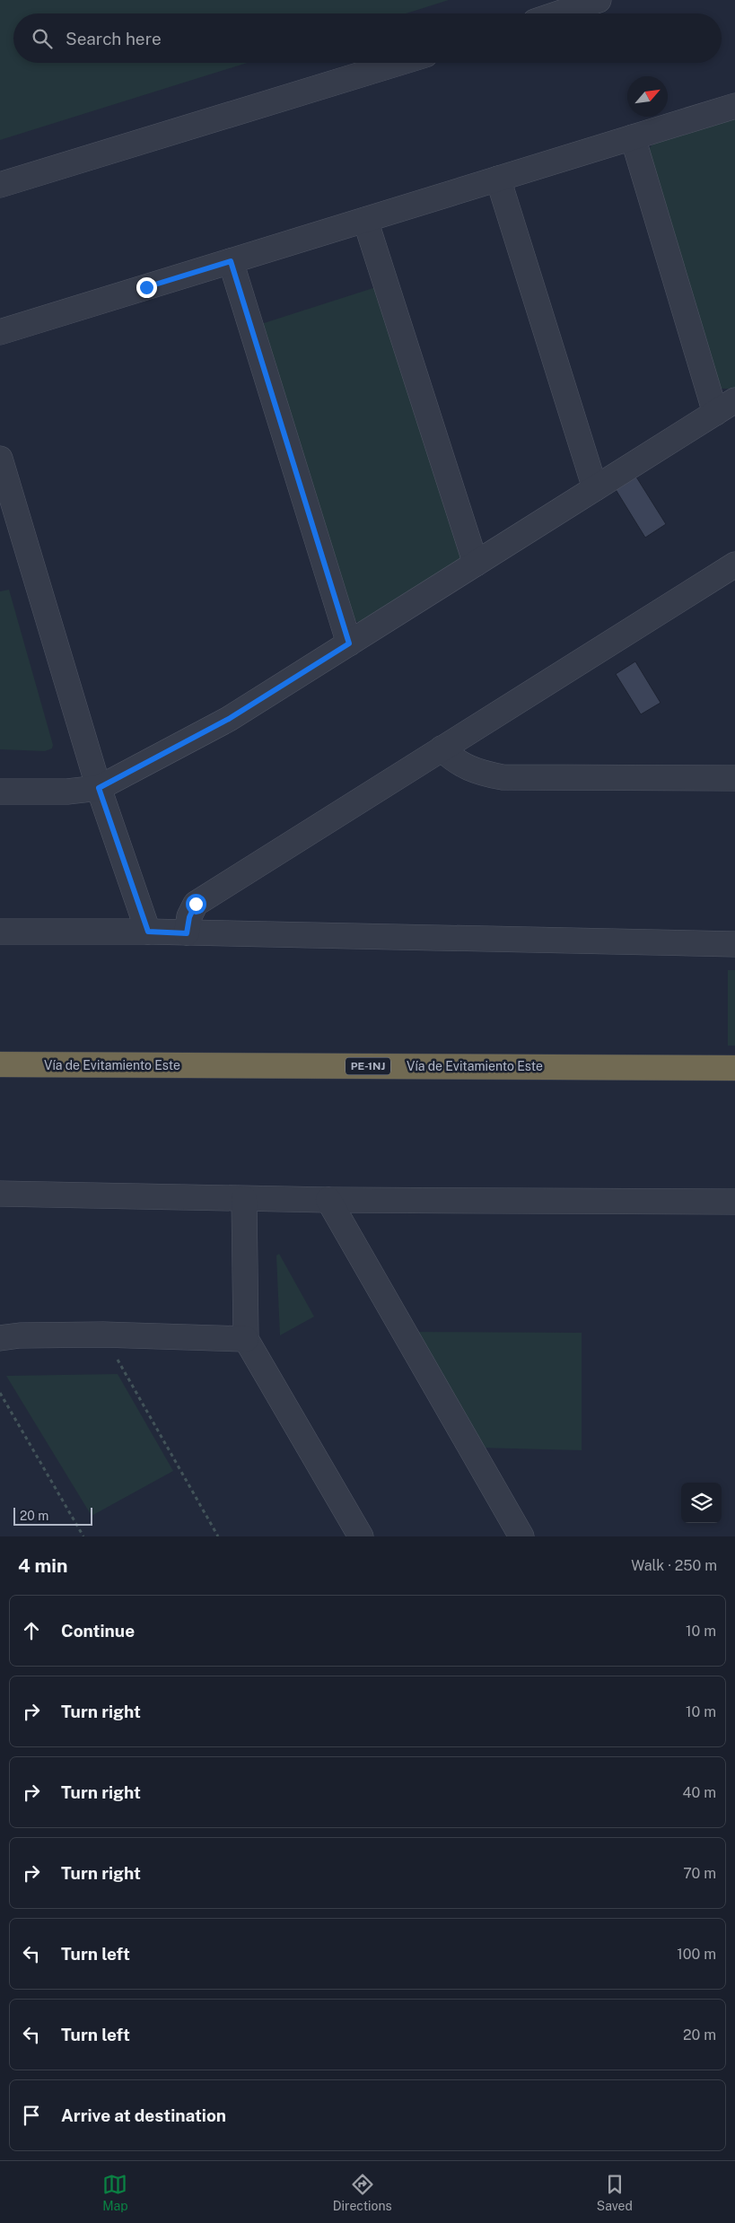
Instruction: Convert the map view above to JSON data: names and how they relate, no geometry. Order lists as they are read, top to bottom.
{
  "streets": {
    "highway": ["Vía de Evitamiento Este", "PE-1NJ"]
  },
  "scale_bar": "20 m",
  "north": "top right",
  "page": {
    "search": "Search here",
    "scale": "20 m",
    "heading": ["4 min", "Walk · 250 m"],
    "list": [
      ["Continue", "10 m"],
      ["Turn right", "10 m"],
      ["Turn right", "40 m"],
      ["Turn right", "70 m"],
      ["Turn left", "100 m"],
      ["Turn left", "20 m"],
      "Arrive at destination"
    ],
    "nav": ["Map", "Directions", "Saved"]
  }
}
